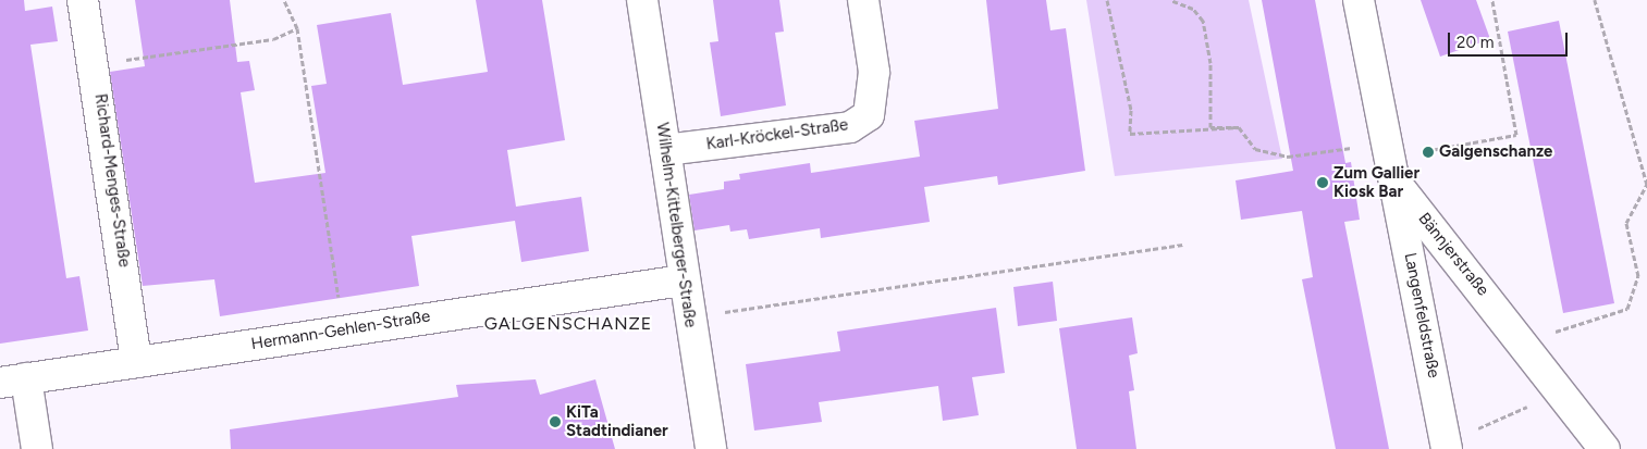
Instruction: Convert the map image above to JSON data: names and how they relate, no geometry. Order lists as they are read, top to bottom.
{
  "streets": {
    "street": [
      "Karl-Kröckel-Straße",
      "Richard-Menges-Straße",
      "Wilhelm-Kittelberger-Straße",
      "Bännjerstraße",
      "Langenfeldstraße",
      "Hermann-Gehlen-Straße"
    ]
  },
  "crossings": [
    ["Karl-Kröckel-Straße", "Wilhelm-Kittelberger-Straße"],
    ["Richard-Menges-Straße", "Hermann-Gehlen-Straße"],
    ["Wilhelm-Kittelberger-Straße", "Hermann-Gehlen-Straße"],
    ["Bännjerstraße", "Langenfeldstraße"]
  ],
  "districts": ["GALGENSCHANZE"],
  "places": ["Galgenschanze", "Zum Gallier Kiosk Bar", "KiTa Stadtindianer"],
  "scale_bar": "20 m"
}
